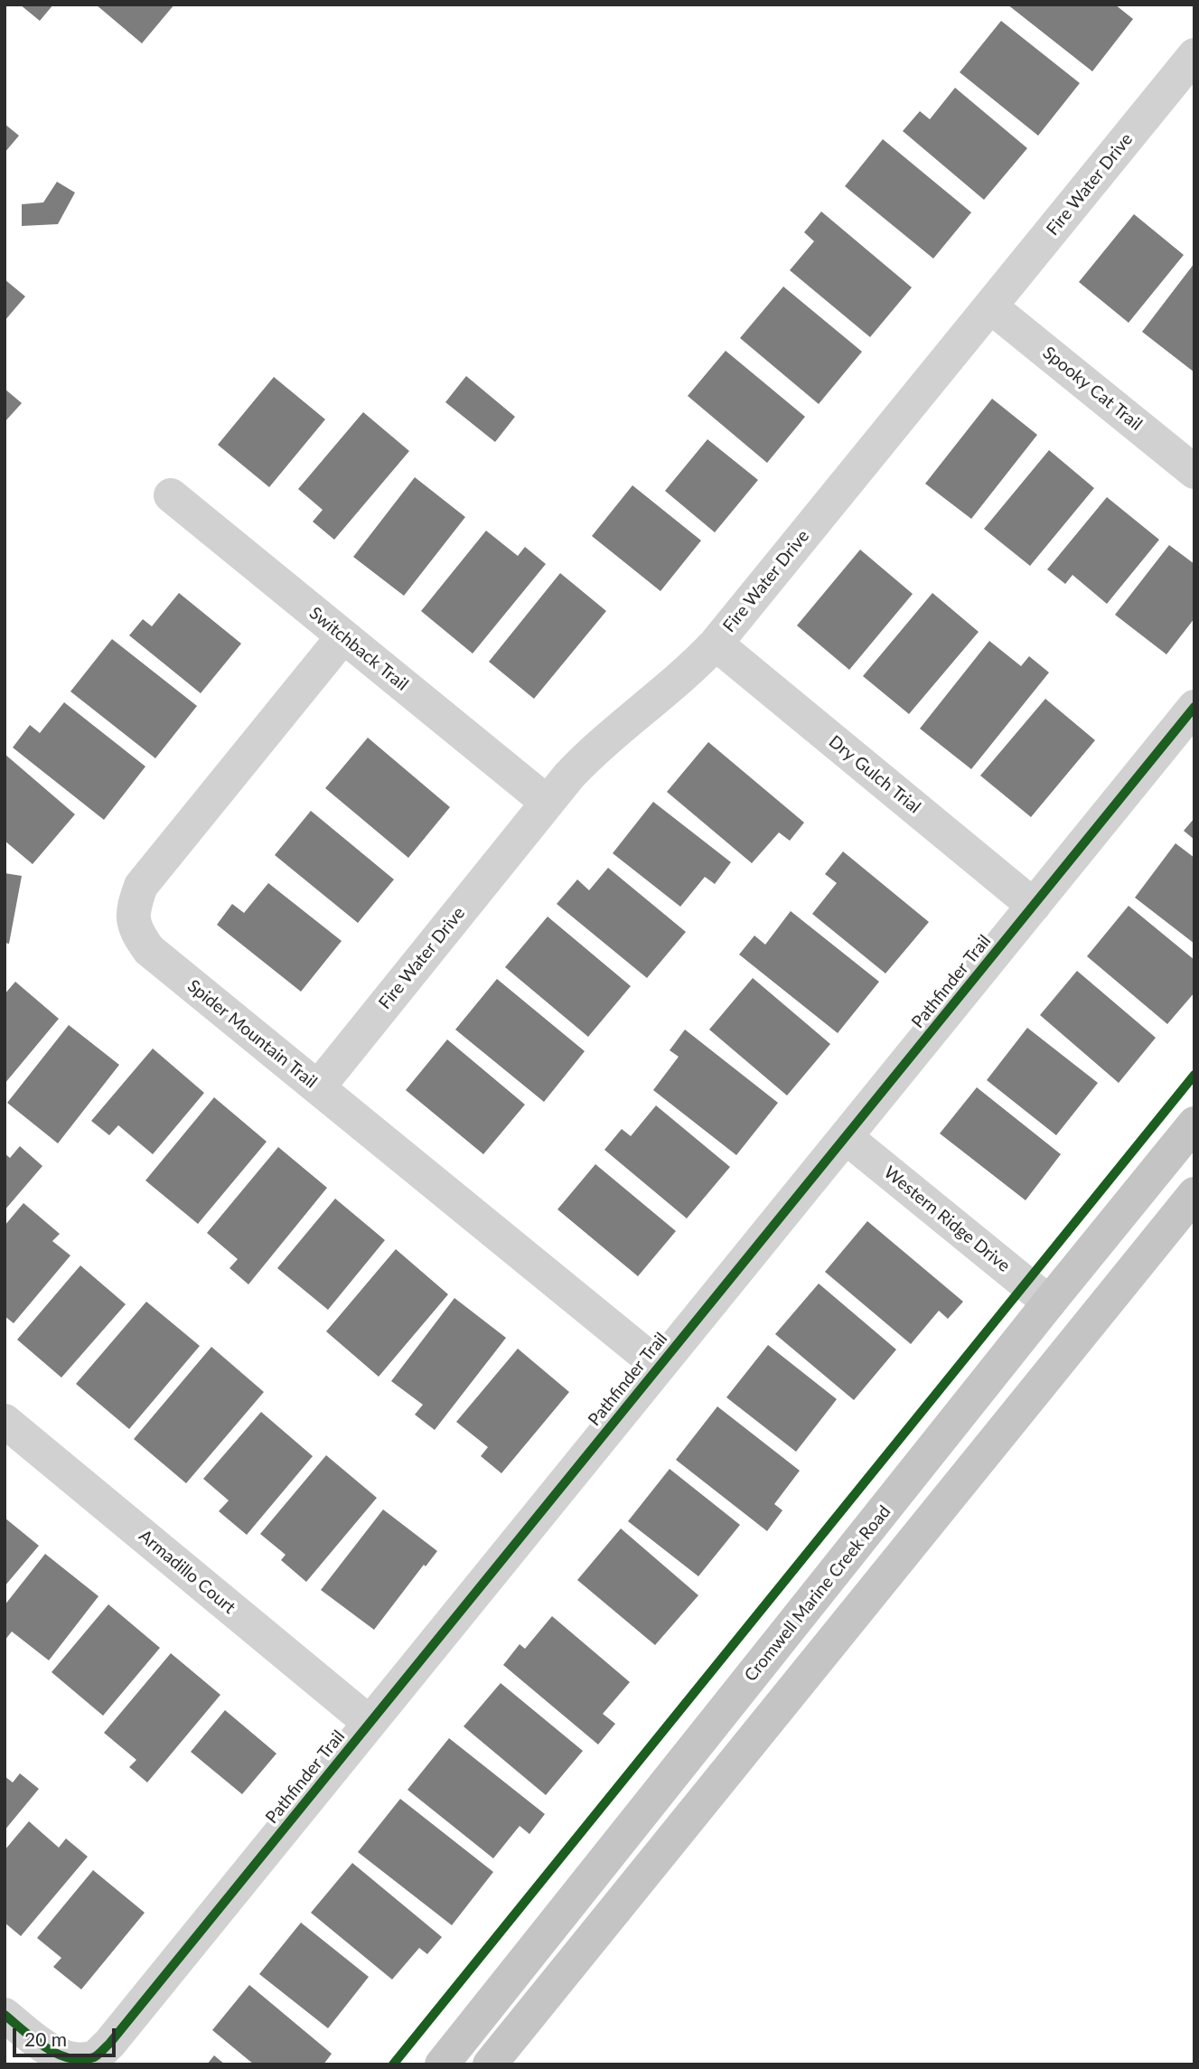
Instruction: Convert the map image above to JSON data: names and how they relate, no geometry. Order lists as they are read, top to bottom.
{
  "streets": {
    "main road": ["Cromwell Marine Creek Road"],
    "street": [
      "Fire Water Drive",
      "Spooky Cat Trail",
      "Switchback Trail",
      "Dry Gulch Trial",
      "Pathfinder Trail",
      "Spider Mountain Trail",
      "Western Ridge Drive",
      "Armadillo Court"
    ]
  },
  "crossings": [
    ["Fire Water Drive", "Spooky Cat Trail"],
    ["Fire Water Drive", "Switchback Trail"],
    ["Fire Water Drive", "Dry Gulch Trial"],
    ["Fire Water Drive", "Spider Mountain Trail"],
    ["Switchback Trail", "Spider Mountain Trail"],
    ["Dry Gulch Trial", "Pathfinder Trail"],
    ["Pathfinder Trail", "Spider Mountain Trail"],
    ["Pathfinder Trail", "Western Ridge Drive"],
    ["Pathfinder Trail", "Armadillo Court"],
    ["Western Ridge Drive", "Cromwell Marine Creek Road"]
  ],
  "scale_bar": "20 m"
}
